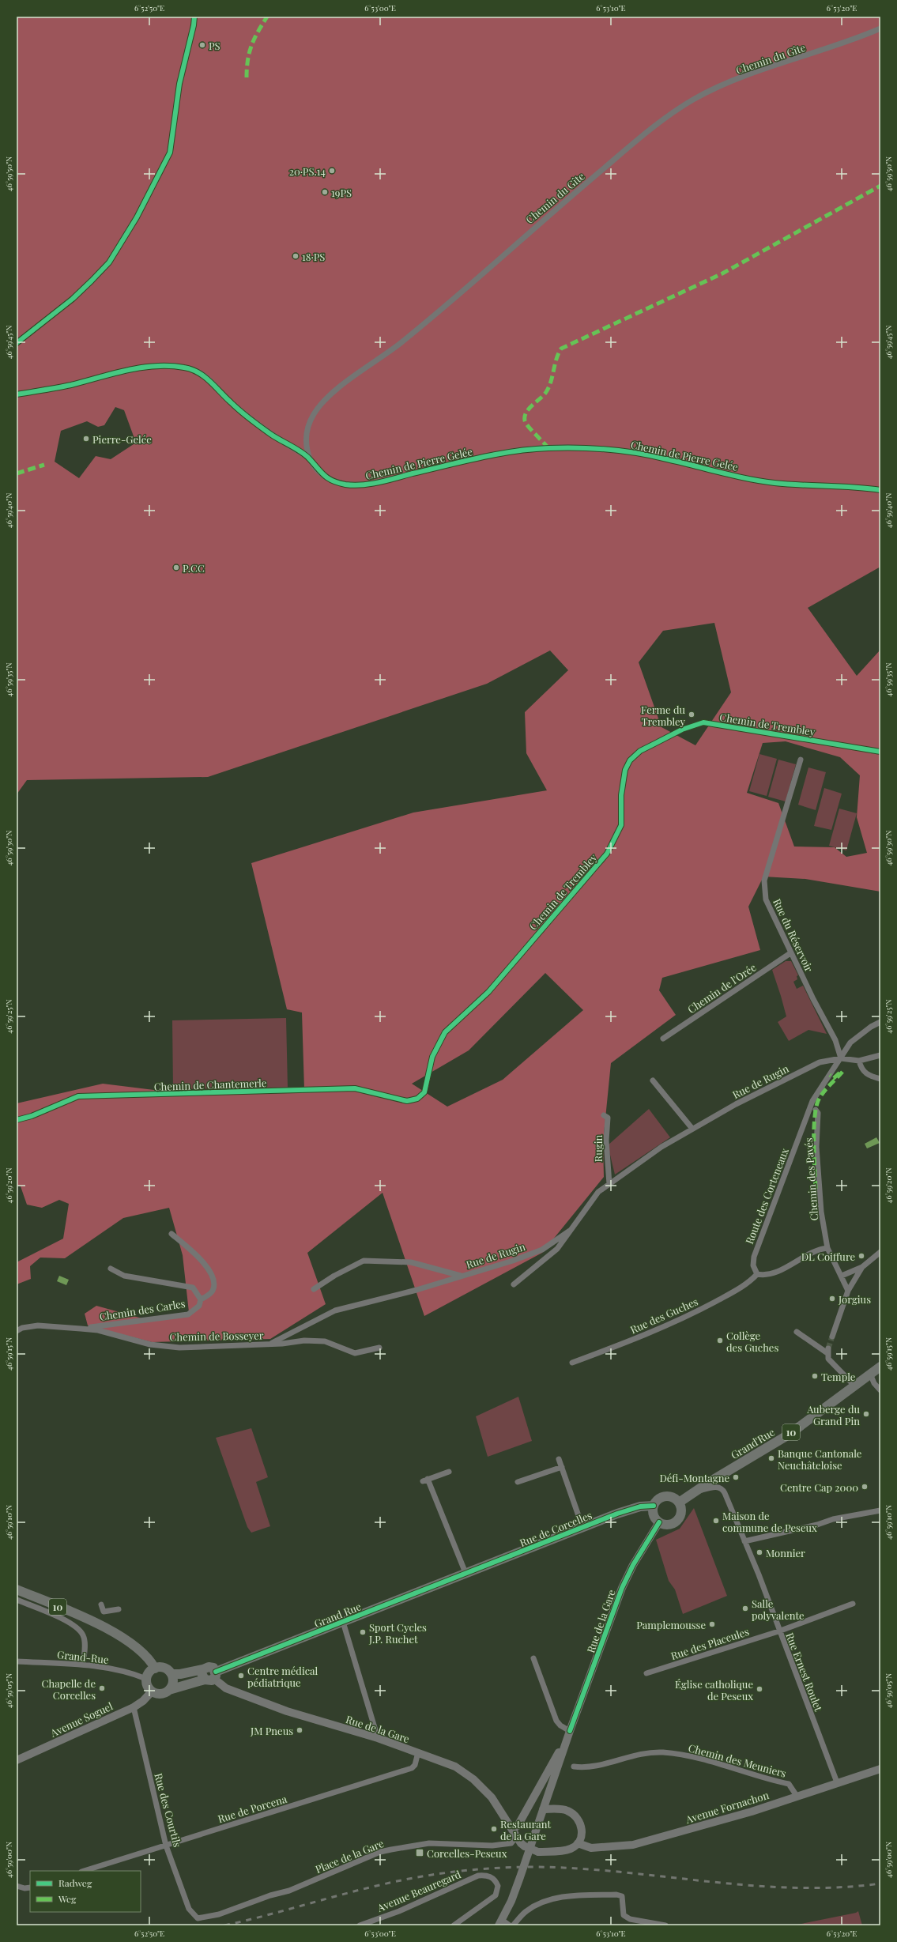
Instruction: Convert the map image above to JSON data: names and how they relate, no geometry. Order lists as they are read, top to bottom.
{
  "streets": {
    "main road": [
      "10",
      "Grand'Rue",
      "Rue de Corcelles",
      "Grand Rue",
      "Rue de la Gare",
      "Avenue Soguel",
      "Avenue Fornachon"
    ],
    "street": [
      "Chemin du Gîte",
      "Chemin de Pierre Gelée",
      "Chemin de Trembley",
      "Rue du Réservoir",
      "Chemin de l'Orée",
      "Rue de Rugin",
      "Chemin de Chantemerle",
      "Rugin",
      "Chemin des Pavés",
      "Route des Corteneaux",
      "Chemin des Carles",
      "Rue des Guches",
      "Chemin de Bosseyer",
      "Rue des Placeules",
      "Grand-Rue",
      "Rue Ernest Roulet",
      "Chemin des Meuniers",
      "Rue de Porcena",
      "Rue des Courtils",
      "Place de la Gare",
      "Avenue Beauregard"
    ]
  },
  "crossings": [
    ["Chemin du Gîte", "Chemin de Pierre Gelée"],
    ["Chemin de Trembley", "Chemin de Chantemerle"],
    ["Rue du Réservoir", "Chemin de l'Orée"],
    ["Rue du Réservoir", "Rue de Rugin"],
    ["Rue du Réservoir", "Route des Corteneaux"],
    ["Rue de Rugin", "Rugin"],
    ["Rue de Rugin", "Route des Corteneaux"],
    ["Route des Corteneaux", "Rue des Guches"],
    ["Chemin des Carles", "Chemin de Bosseyer"],
    ["10", "Grand Rue"],
    ["10", "Grand-Rue"],
    ["10", "Avenue Soguel"],
    ["Grand'Rue", "Rue de Corcelles"],
    ["Grand'Rue", "Rue de la Gare"],
    ["Grand'Rue", "Rue Ernest Roulet"],
    ["Rue de Corcelles", "Grand Rue"],
    ["Rue de Corcelles", "Rue de la Gare"],
    ["Grand Rue", "Rue de la Gare"],
    ["Grand Rue", "Grand-Rue"],
    ["Grand Rue", "Avenue Soguel"],
    ["Rue de la Gare", "Avenue Fornachon"],
    ["Rue de la Gare", "Rue de Porcena"],
    ["Rue de la Gare", "Place de la Gare"],
    ["Rue des Placeules", "Rue Ernest Roulet"],
    ["Grand-Rue", "Avenue Soguel"],
    ["Rue Ernest Roulet", "Avenue Fornachon"],
    ["Avenue Soguel", "Rue des Courtils"],
    ["Chemin des Meuniers", "Avenue Fornachon"],
    ["Rue de Porcena", "Rue des Courtils"],
    ["Rue des Courtils", "Place de la Gare"]
  ],
  "places": {
    "other": [
      "PS",
      "20·PS.14",
      "19PS",
      "18·PS",
      "Pierre-Gelée",
      "P.CC",
      "Ferme du Trembley",
      "DL Coiffure",
      "Jorgius",
      "Collège des Guches",
      "Temple",
      "Auberge du Grand Pin",
      "Banque Cantonale Neuchâteloise",
      "Défi-Montagne",
      "Centre Cap 2000",
      "Maison de commune de Peseux",
      "Monnier",
      "Salle polyvalente",
      "Pamplemousse",
      "Sport Cycles J.P. Ruchet",
      "Centre médical pédiatrique",
      "Chapelle de Corcelles",
      "Église catholique de Peseux",
      "JM Pneus",
      "Restaurant de la Gare"
    ],
    "transit": ["Corcelles-Peseux"]
  },
  "legend": ["Radweg", "Weg"],
  "coordinates": [
    "6°52'50\"E",
    "6°53'00\"E",
    "6°53'10\"E",
    "6°53'20\"E",
    "46°59'50\"N",
    "46°59'45\"N",
    "46°59'40\"N",
    "46°59'35\"N",
    "46°59'30\"N",
    "46°59'25\"N",
    "46°59'20\"N",
    "46°59'15\"N",
    "46°59'10\"N",
    "46°59'05\"N",
    "46°59'00\"N"
  ]
}
